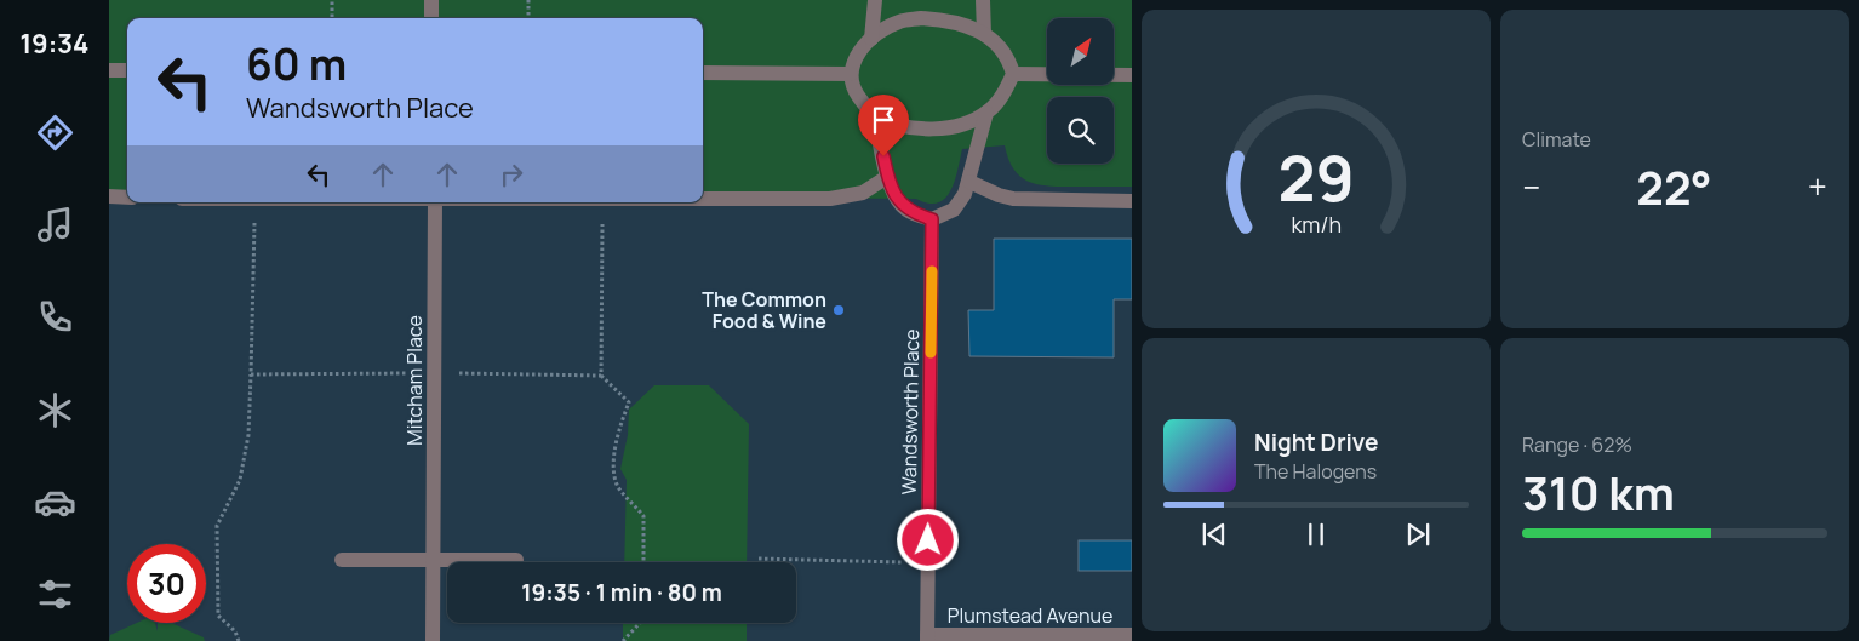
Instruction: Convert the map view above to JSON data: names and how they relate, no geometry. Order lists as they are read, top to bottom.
{
  "streets": {
    "street": ["Mitcham Place", "Wandsworth Place", "Plumstead Avenue"]
  },
  "crossings": [
    ["Wandsworth Place", "Plumstead Avenue"]
  ],
  "places": ["The Common Food & Wine"],
  "north": "top right",
  "page": {
    "tabs": "19:34",
    "tile": [
      "Climate",
      ["Range · 62%", "310 km"]
    ],
    "turn": ["60 m", "Wandsworth Place"],
    "heat": ["−", "22°", "+"],
    "song": ["Night Drive", "The Halogens"],
    "limit": "30",
    "trip": "19:35 · 1 min · 80 m",
    "gauge": ["29", "km/h"]
  }
}
